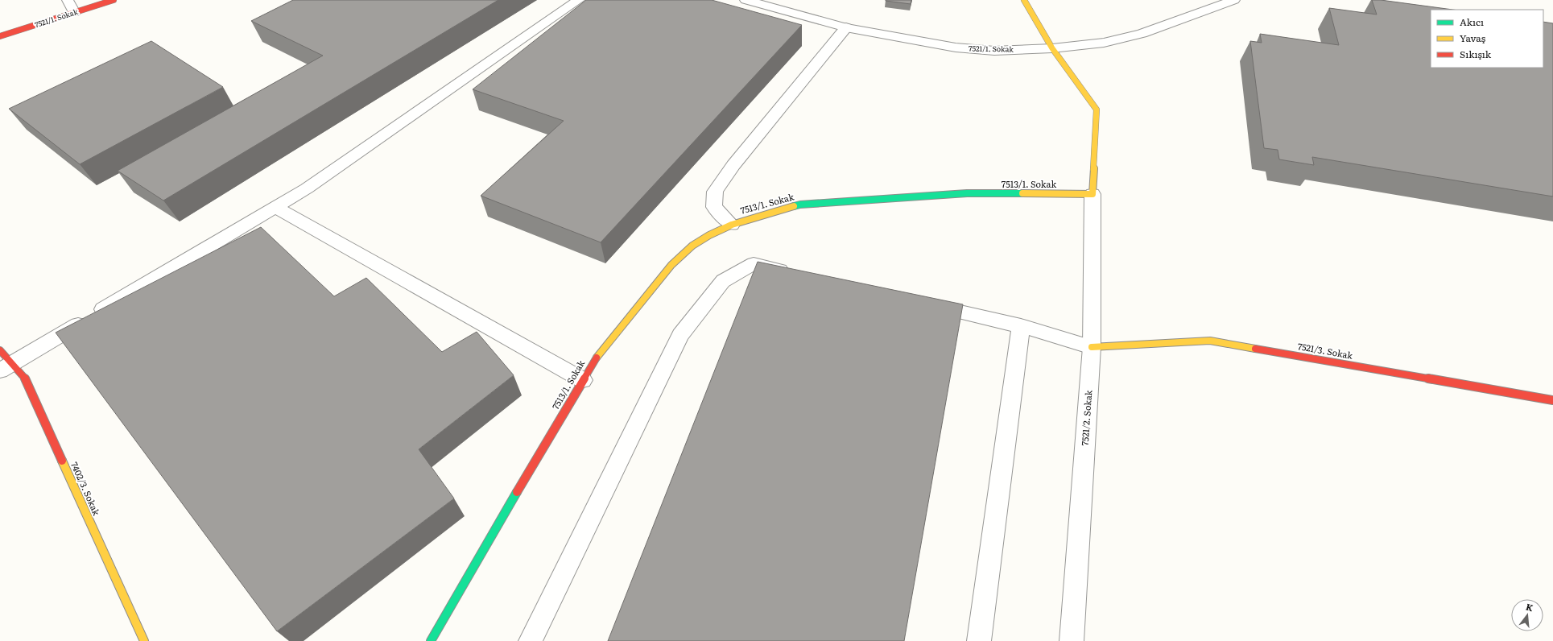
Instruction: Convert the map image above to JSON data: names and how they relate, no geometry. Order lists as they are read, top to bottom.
{
  "streets": {
    "street": [
      "7521/1. Sokak",
      "7513/1. Sokak",
      "7521/3. Sokak",
      "7521/2. Sokak",
      "7402/3. Sokak"
    ]
  },
  "crossings": [
    ["7513/1. Sokak", "7521/2. Sokak"],
    ["7521/3. Sokak", "7521/2. Sokak"]
  ],
  "legend": ["Akıcı", "Yavaş", "Sıkışık"],
  "north": "top"
}
